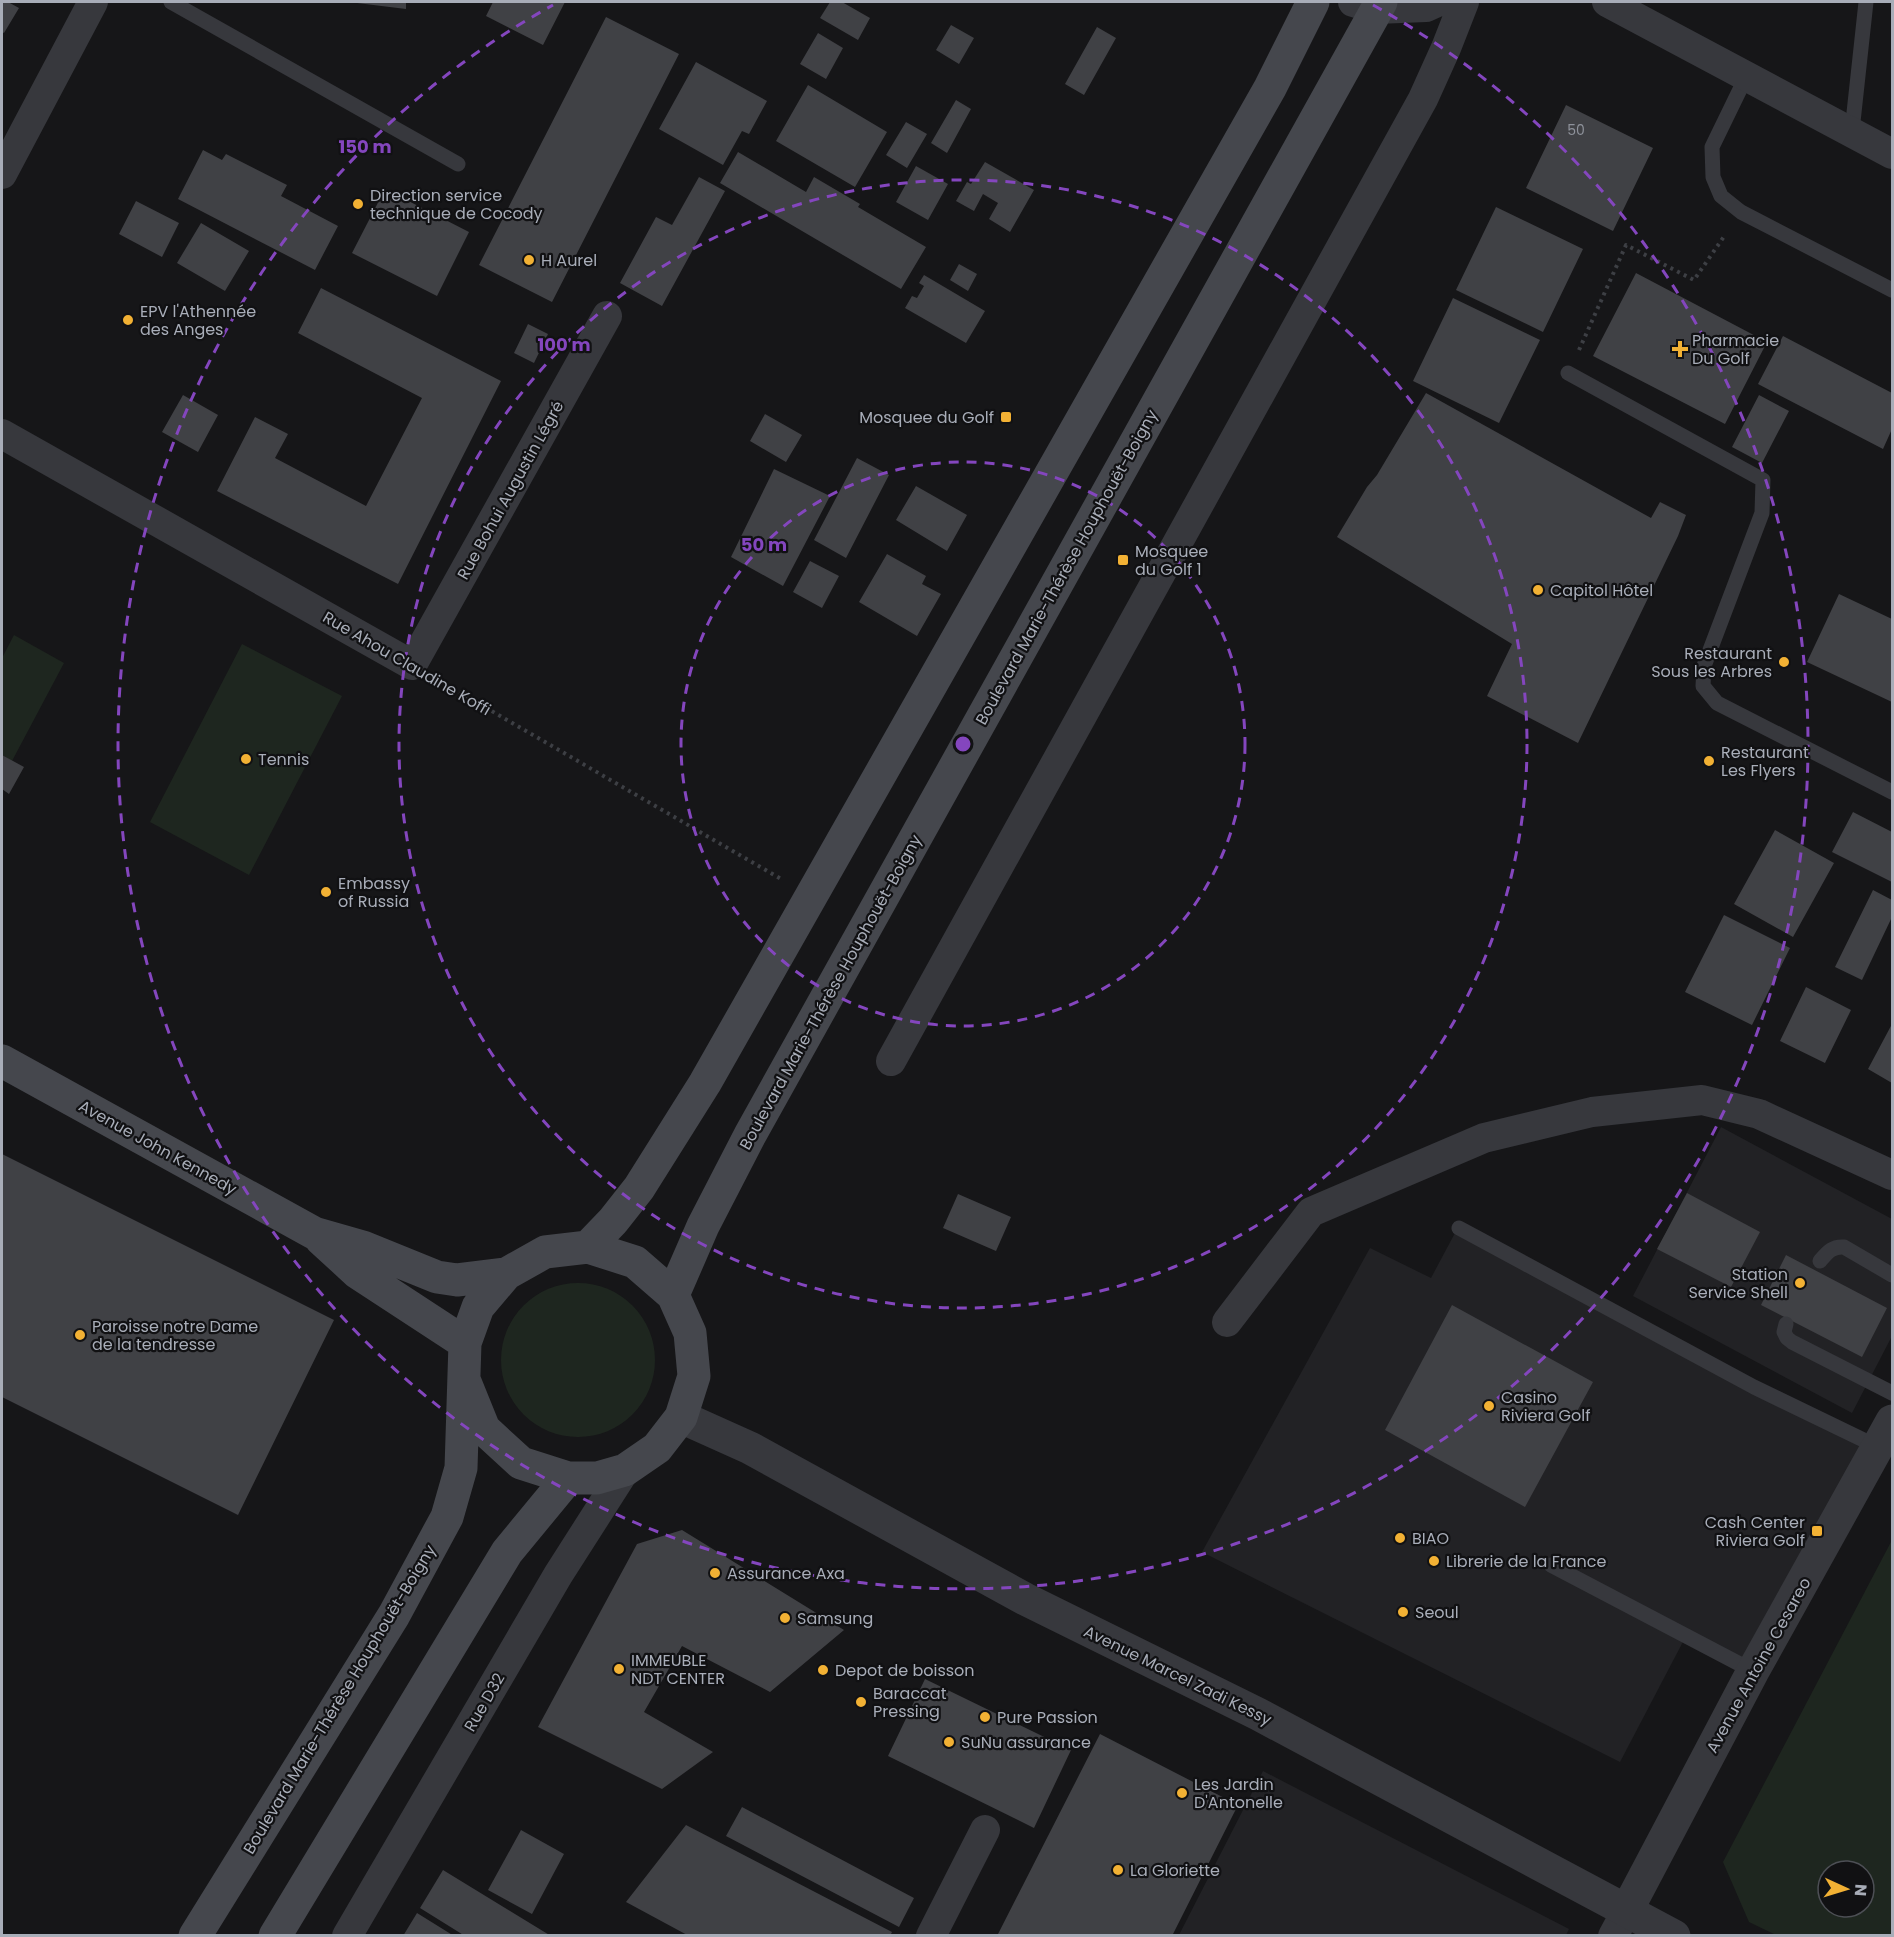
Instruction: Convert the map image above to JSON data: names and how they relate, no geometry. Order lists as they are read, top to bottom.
{
  "streets": {
    "main road": ["Boulevard Marie-Thérèse Houphouët-Boigny", "Avenue John Kennedy"],
    "street": [
      "Rue Bohui Augustin Légré",
      "Rue Ahou Claudine Koffi",
      "Avenue Antoine Cesareo",
      "Avenue Marcel Zadi Kessy",
      "Rue D32"
    ]
  },
  "crossings": [
    ["Rue Bohui Augustin Légré", "Rue Ahou Claudine Koffi"],
    ["Boulevard Marie-Thérèse Houphouët-Boigny", "Avenue John Kennedy"],
    ["Avenue John Kennedy", "Avenue Marcel Zadi Kessy"],
    ["Avenue John Kennedy", "Rue D32"],
    ["Avenue Antoine Cesareo", "Avenue Marcel Zadi Kessy"]
  ],
  "places": {
    "other": [
      "Direction service technique de Cocody",
      "H Aurel",
      "EPV l'Athennée des Anges",
      "Capitol Hôtel",
      "Restaurant Sous les Arbres",
      "Tennis",
      "Restaurant Les Flyers",
      "Embassy of Russia",
      "Station Service Shell",
      "Paroisse notre Dame de la tendresse",
      "Casino Riviera Golf",
      "BIAO",
      "Librerie de la France",
      "Assurance Axa",
      "Seoul",
      "Samsung",
      "IMMEUBLE NDT CENTER",
      "Depot de boisson",
      "Baraccat Pressing",
      "Pure Passion",
      "SuNu assurance",
      "Les Jardin D'Antonelle",
      "La Gloriette"
    ],
    "health": ["Pharmacie Du Golf"],
    "transit": ["Mosquee du Golf", "Mosquee du Golf 1", "Cash Center Riviera Golf"]
  },
  "house_numbers": ["50"],
  "north": "right",
  "rings": ["150 m", "100 m", "50 m"]
}
